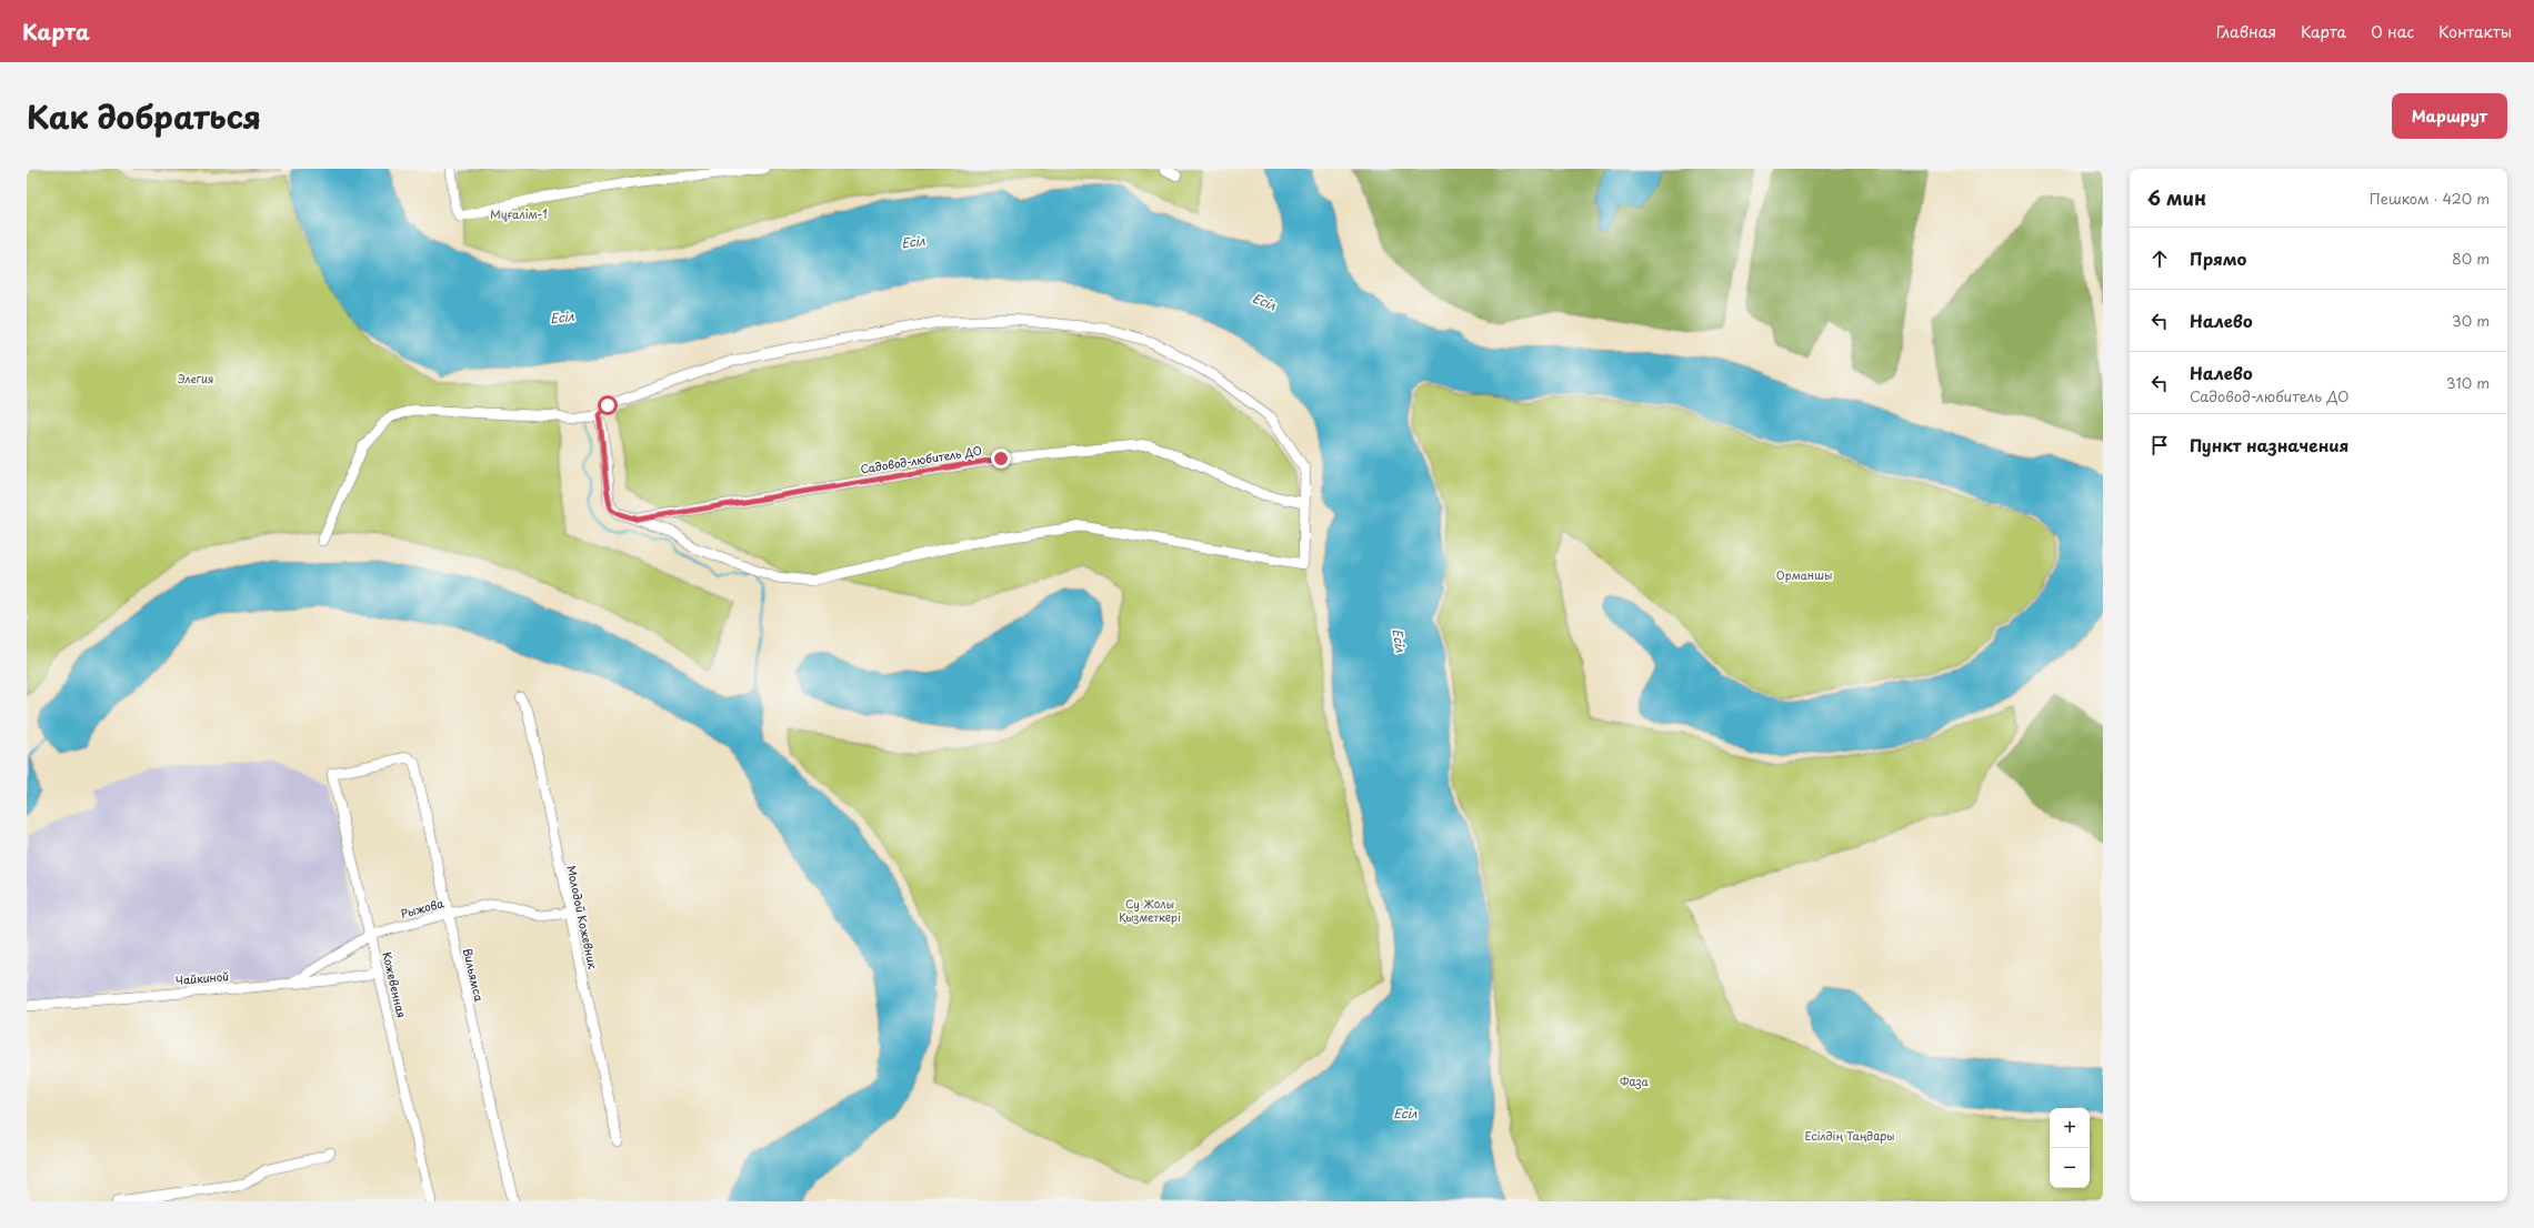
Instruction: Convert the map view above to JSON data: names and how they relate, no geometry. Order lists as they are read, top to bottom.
{
  "streets": {
    "street": [
      "Садовод-любитель ДО",
      "Рыжова",
      "Молодой Кожевник",
      "Вильямса",
      "Чайкиной",
      "Кожевенная"
    ]
  },
  "crossings": [
    ["Рыжова", "Молодой Кожевник"],
    ["Рыжова", "Вильямса"],
    ["Рыжова", "Чайкиной"],
    ["Рыжова", "Кожевенная"],
    ["Вильямса", "Кожевенная"],
    ["Чайкиной", "Кожевенная"]
  ],
  "water": ["Есіл"],
  "parks": [
    "Мұғалім-1",
    "Элегия",
    "Орманшы",
    "Су Жолы Қызметкері",
    "Фаза",
    "Есілдің Таңдары"
  ],
  "page": {
    "header": "Карта",
    "nav": [
      "Главная",
      "Карта",
      "О нас",
      "Контакты"
    ],
    "title": "Как добраться",
    "buttons": "Маршрут",
    "heading": ["6 мин", "Пешком · 420 m"],
    "list": [
      ["Прямо", "80 m"],
      ["Налево", "30 m"],
      ["Налево", "Садовод-любитель ДО", "310 m"],
      "Пункт назначения"
    ],
    "map_buttons": ["+", "−"]
  }
}
